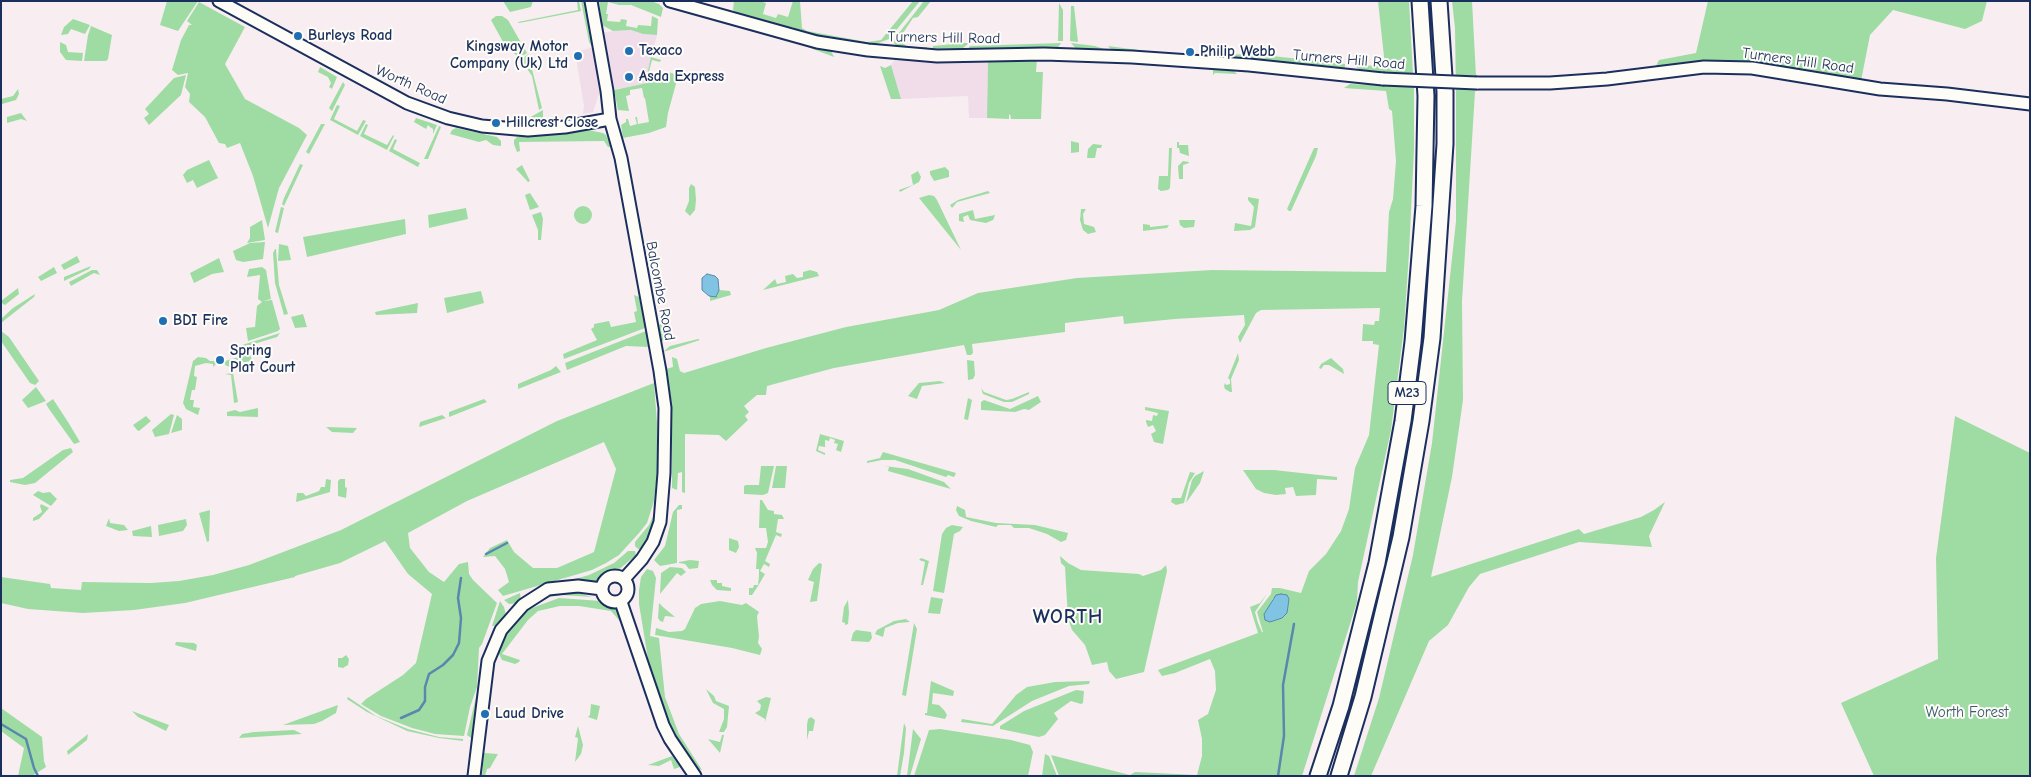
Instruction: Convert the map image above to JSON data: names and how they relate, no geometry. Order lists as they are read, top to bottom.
{
  "streets": {
    "highway": ["M23"],
    "street": ["Turners Hill Road", "Worth Road", "Balcombe Road"]
  },
  "crossings": [
    ["Worth Road", "Balcombe Road"]
  ],
  "districts": ["WORTH"],
  "parks": ["Worth Forest"],
  "places": [
    "Burleys Road",
    "Texaco",
    "Philip Webb",
    "Kingsway Motor Company (Uk) Ltd",
    "Asda Express",
    "Hillcrest Close",
    "BDI Fire",
    "Spring Plat Court",
    "Laud Drive"
  ]
}
